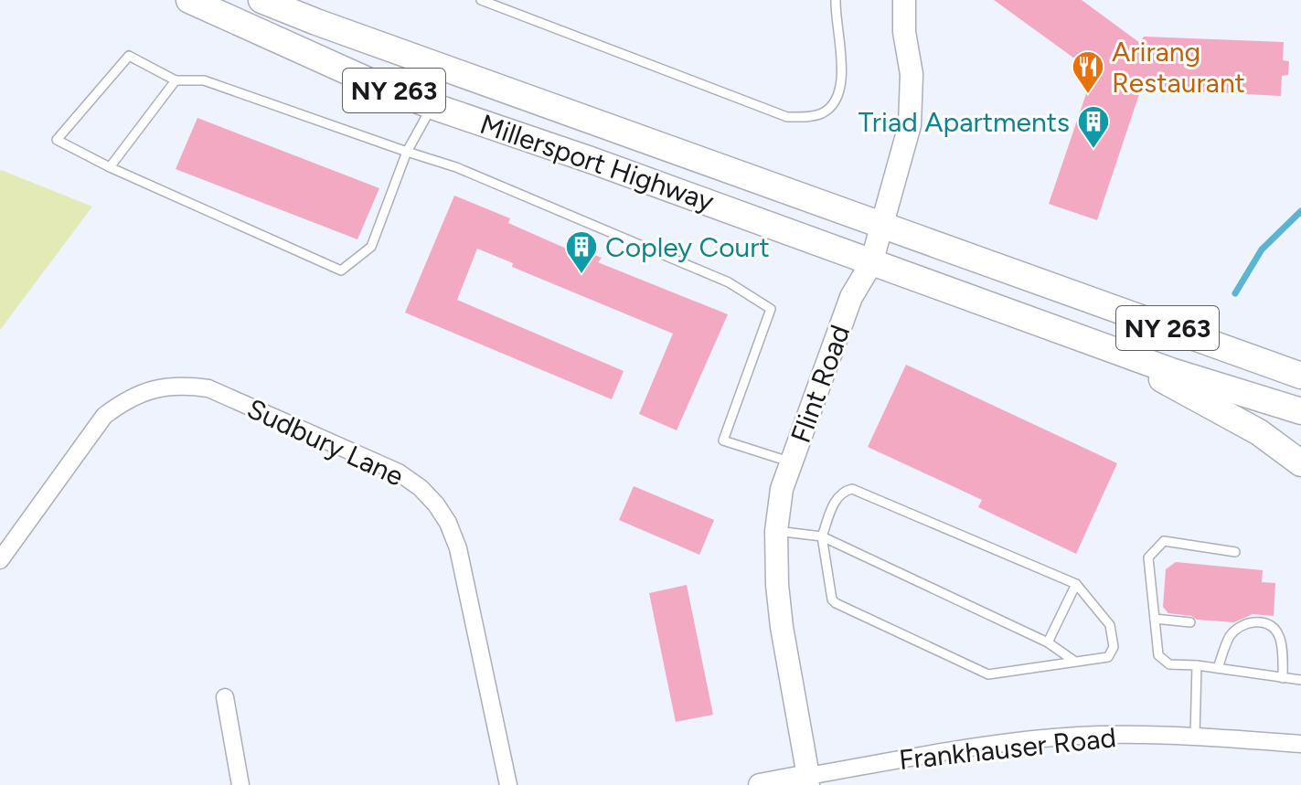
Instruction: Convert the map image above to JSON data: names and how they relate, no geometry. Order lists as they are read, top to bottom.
{
  "streets": {
    "main road": ["NY 263", "Millersport Highway"],
    "street": ["Flint Road", "Sudbury Lane", "Frankhauser Road"]
  },
  "crossings": [
    ["Millersport Highway", "Flint Road"],
    ["Flint Road", "Frankhauser Road"]
  ],
  "places": {
    "restaurant": ["Arirang Restaurant"],
    "building": ["Triad Apartments", "Copley Court"]
  }
}
